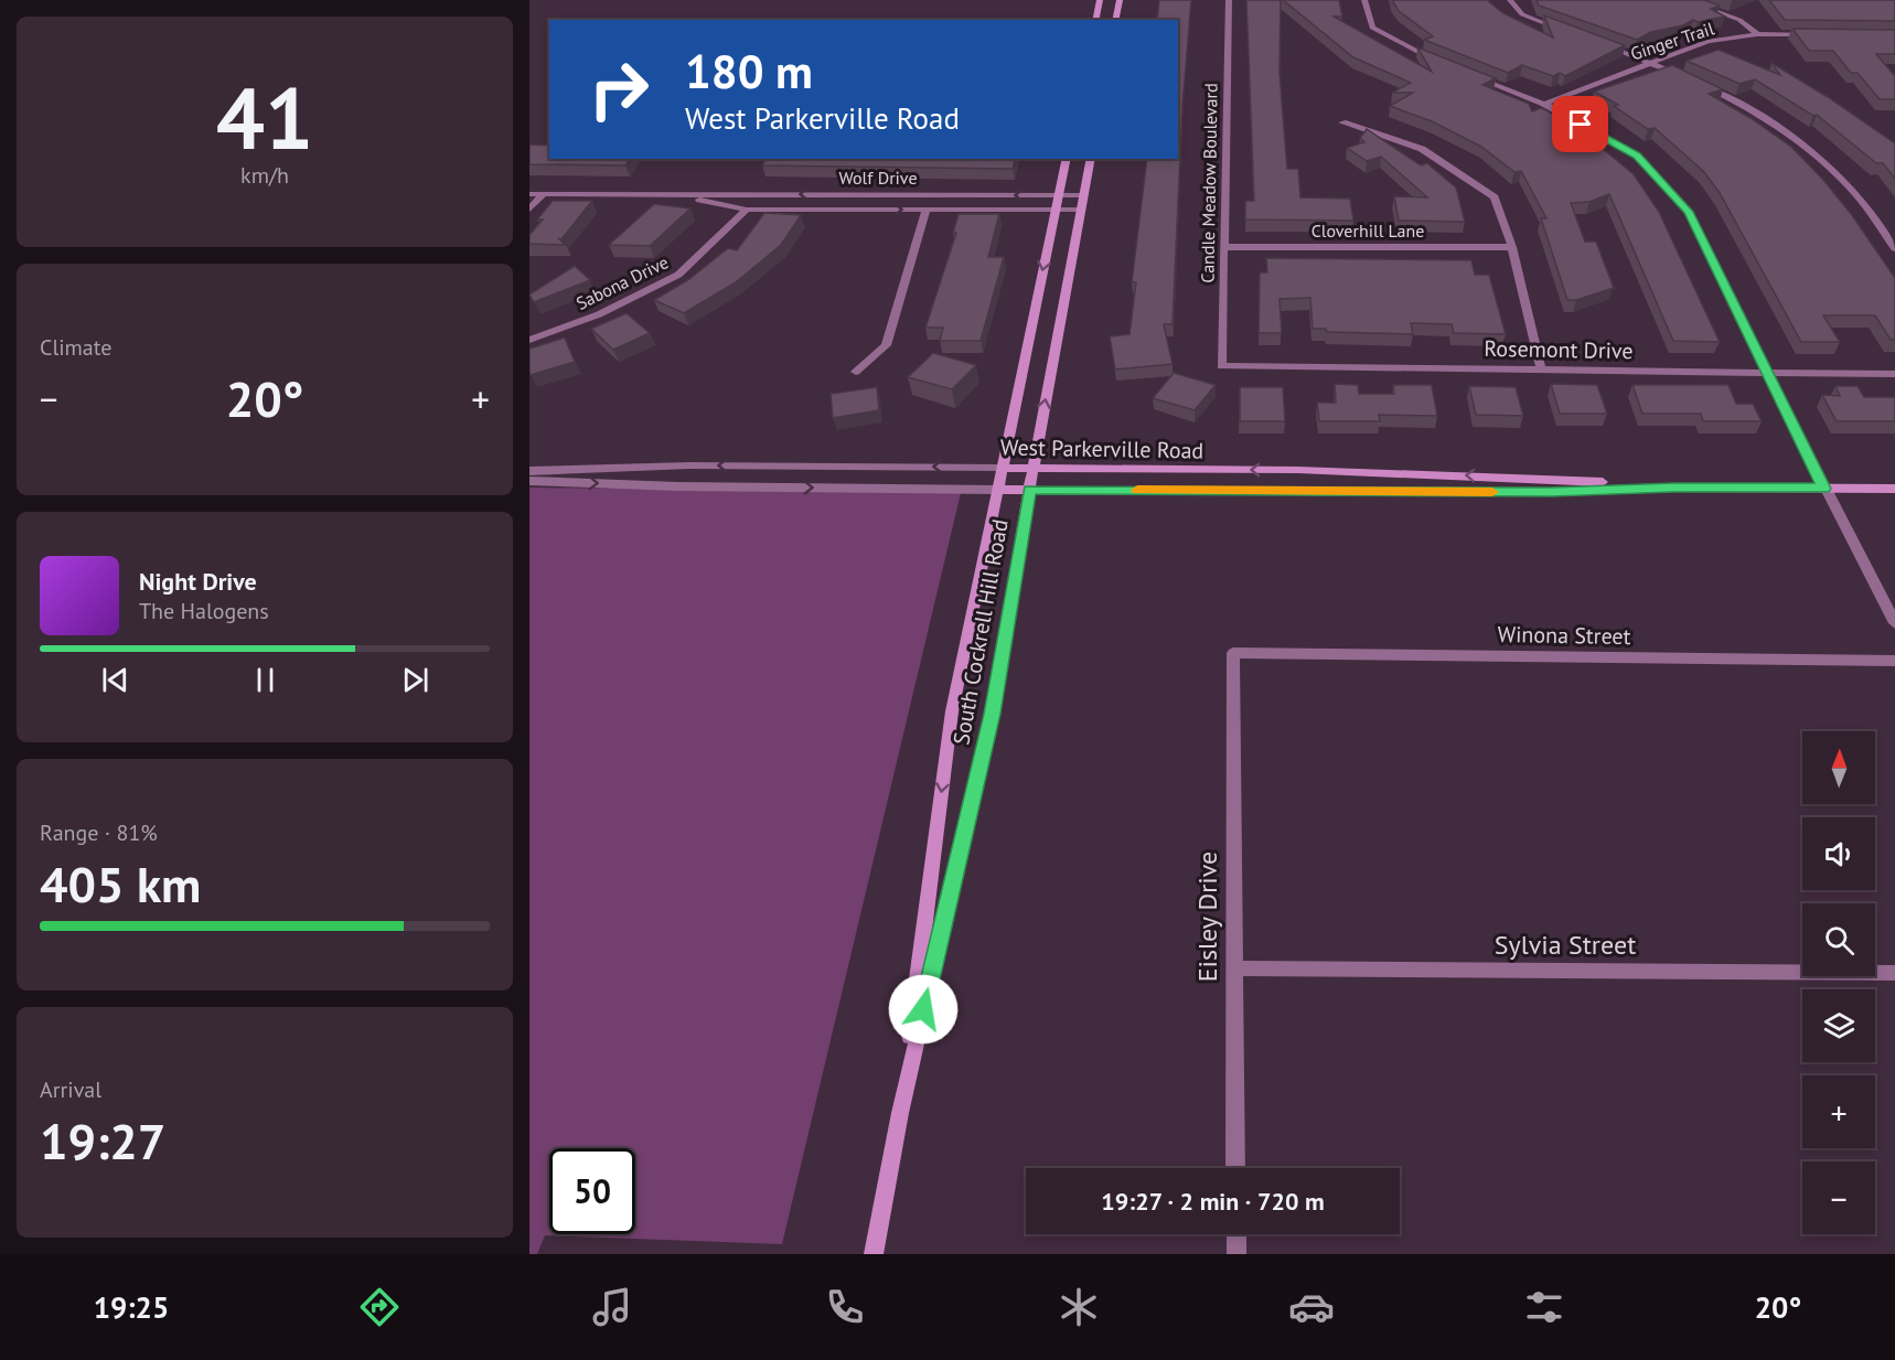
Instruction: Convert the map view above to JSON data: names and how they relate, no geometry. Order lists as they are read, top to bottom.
{
  "streets": {
    "main road": ["West Parkerville Road", "South Cockrell Hill Road"],
    "street": [
      "Ginger Trail",
      "Wolf Drive",
      "Candle Meadow Boulevard",
      "Cloverhill Lane",
      "Sabona Drive",
      "Rosemont Drive",
      "Winona Street",
      "Eisley Drive",
      "Sylvia Street"
    ]
  },
  "crossings": [
    ["Wolf Drive", "Sabona Drive"],
    ["Wolf Drive", "South Cockrell Hill Road"],
    ["Candle Meadow Boulevard", "Cloverhill Lane"],
    ["Candle Meadow Boulevard", "Rosemont Drive"],
    ["West Parkerville Road", "South Cockrell Hill Road"],
    ["Winona Street", "Eisley Drive"],
    ["Eisley Drive", "Sylvia Street"]
  ],
  "north": "top",
  "page": {
    "tile": [
      ["41", "km/h"],
      "Climate",
      ["Range · 81%", "405 km"],
      ["Arrival", "19:27"]
    ],
    "turn": ["180 m", "West Parkerville Road"],
    "heat": ["−", "20°", "+"],
    "song": ["Night Drive", "The Halogens"],
    "map_buttons": ["+", "−"],
    "limit": "50",
    "trip": "19:27 · 2 min · 720 m",
    "tabs": ["19:25", "20°"]
  }
}
